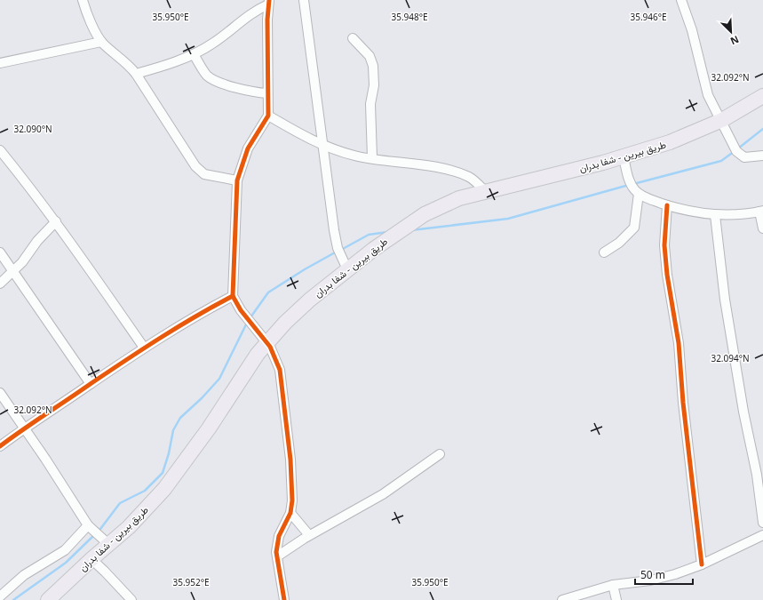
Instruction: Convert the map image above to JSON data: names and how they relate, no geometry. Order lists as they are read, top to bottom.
{
  "streets": {
    "main road": ["طريق بيرين - شفا بدران"]
  },
  "scale_bar": "50 m",
  "north": "bottom right",
  "coordinates": [
    "35.950°E",
    "35.948°E",
    "35.946°E",
    "32.092°N",
    "32.090°N",
    "32.094°N",
    "35.952°E"
  ]
}
